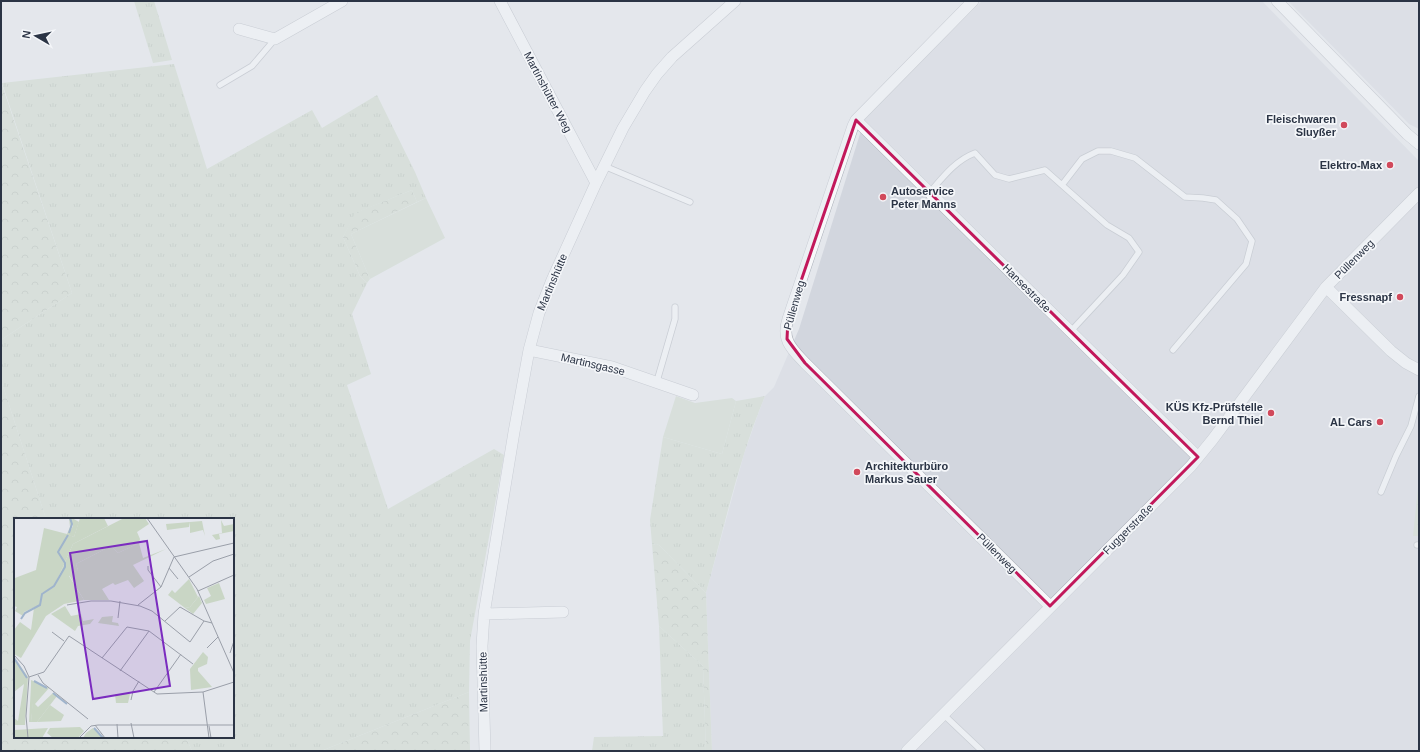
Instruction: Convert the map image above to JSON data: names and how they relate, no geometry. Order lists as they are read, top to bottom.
{
  "streets": {
    "street": [
      "Martinshütter Weg",
      "Püllenweg",
      "Martinshütte",
      "Hansestraße",
      "Martinsgasse",
      "Fuggerstraße"
    ]
  },
  "crossings": [
    ["Martinshütter Weg", "Martinshütte"],
    ["Püllenweg", "Hansestraße"],
    ["Püllenweg", "Fuggerstraße"],
    ["Martinshütte", "Martinsgasse"],
    ["Hansestraße", "Fuggerstraße"]
  ],
  "places": [
    "Fleischwaren Sluyßer",
    "Elektro-Max",
    "Autoservice Peter Manns",
    "Fressnapf",
    "KÜS Kfz-Prüfstelle Bernd Thiel",
    "AL Cars",
    "Architekturbüro Markus Sauer"
  ],
  "north": "left"
}
